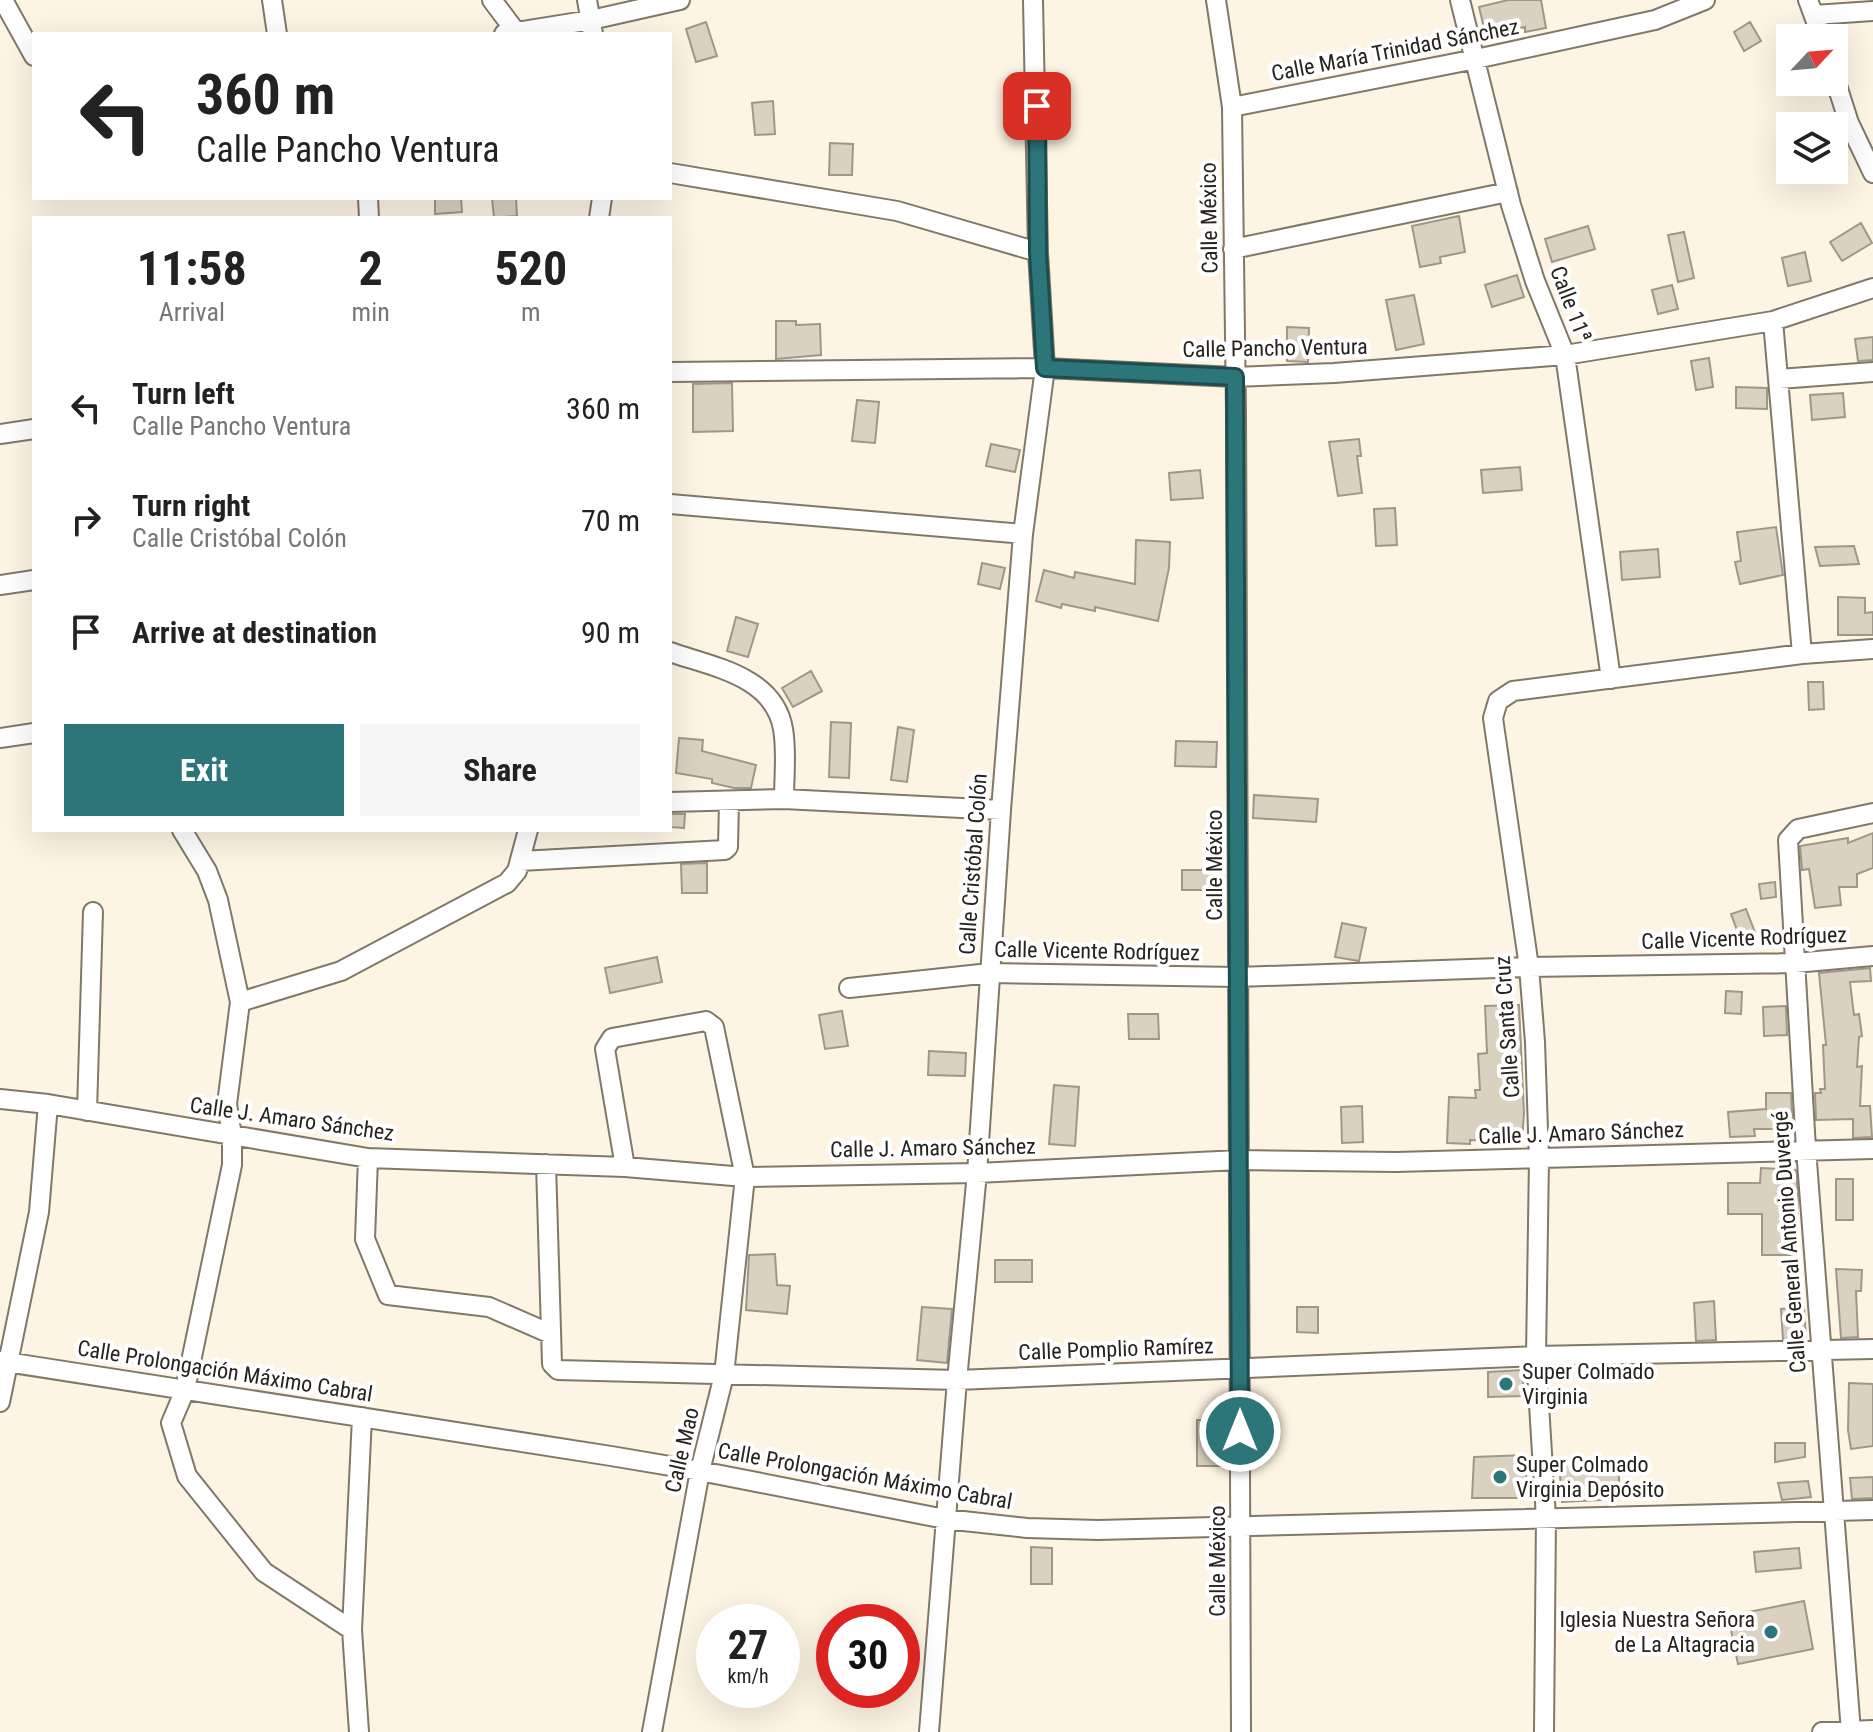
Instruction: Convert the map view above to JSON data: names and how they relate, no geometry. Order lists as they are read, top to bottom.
{
  "streets": {
    "street": [
      "Calle María Trinidad Sánchez",
      "Calle México",
      "Calle 11ª",
      "Calle Pancho Ventura",
      "Calle Cristóbal Colón",
      "Calle Vicente Rodríguez",
      "Calle Santa Cruz",
      "Calle J. Amaro Sánchez",
      "Calle General Antonio Duvergé",
      "Calle Pomplio Ramírez",
      "Calle Prolongación Máximo Cabral",
      "Calle Mao"
    ]
  },
  "crossings": [
    ["Calle María Trinidad Sánchez", "Calle México"],
    ["Calle María Trinidad Sánchez", "Calle 11ª"],
    ["Calle México", "Calle Pancho Ventura"],
    ["Calle México", "Calle Vicente Rodríguez"],
    ["Calle México", "Calle J. Amaro Sánchez"],
    ["Calle México", "Calle Pomplio Ramírez"],
    ["Calle México", "Calle Prolongación Máximo Cabral"],
    ["Calle 11ª", "Calle Pancho Ventura"],
    ["Calle 11ª", "Calle Santa Cruz"],
    ["Calle Pancho Ventura", "Calle Cristóbal Colón"],
    ["Calle Cristóbal Colón", "Calle Vicente Rodríguez"],
    ["Calle Cristóbal Colón", "Calle J. Amaro Sánchez"],
    ["Calle Cristóbal Colón", "Calle Pomplio Ramírez"],
    ["Calle Cristóbal Colón", "Calle Prolongación Máximo Cabral"],
    ["Calle Vicente Rodríguez", "Calle Santa Cruz"],
    ["Calle Vicente Rodríguez", "Calle General Antonio Duvergé"],
    ["Calle Santa Cruz", "Calle J. Amaro Sánchez"],
    ["Calle Santa Cruz", "Calle Pomplio Ramírez"],
    ["Calle Santa Cruz", "Calle Prolongación Máximo Cabral"],
    ["Calle J. Amaro Sánchez", "Calle General Antonio Duvergé"],
    ["Calle J. Amaro Sánchez", "Calle Mao"],
    ["Calle General Antonio Duvergé", "Calle Pomplio Ramírez"],
    ["Calle General Antonio Duvergé", "Calle Prolongación Máximo Cabral"],
    ["Calle Pomplio Ramírez", "Calle Mao"],
    ["Calle Prolongación Máximo Cabral", "Calle Mao"]
  ],
  "places": ["Super Colmado Virginia", "Super Colmado Virginia Depósito", "Iglesia Nuestra Señora de La Altagracia"],
  "north": "top right",
  "page": {
    "turn": ["360 m", "Calle Pancho Ventura"],
    "eta": [
      "11:58",
      "Arrival",
      "2",
      "min",
      "520",
      "m"
    ],
    "list": [
      {
        "name": "Turn left",
        "note": "Calle Pancho Ventura",
        "value": "360 m"
      },
      {
        "name": "Turn right",
        "note": "Calle Cristóbal Colón",
        "value": "70 m"
      },
      {
        "name": "Arrive at destination",
        "value": "90 m"
      }
    ],
    "buttons": ["Exit", "Share"],
    "speed": "27 km/h",
    "limit": "30"
  }
}
